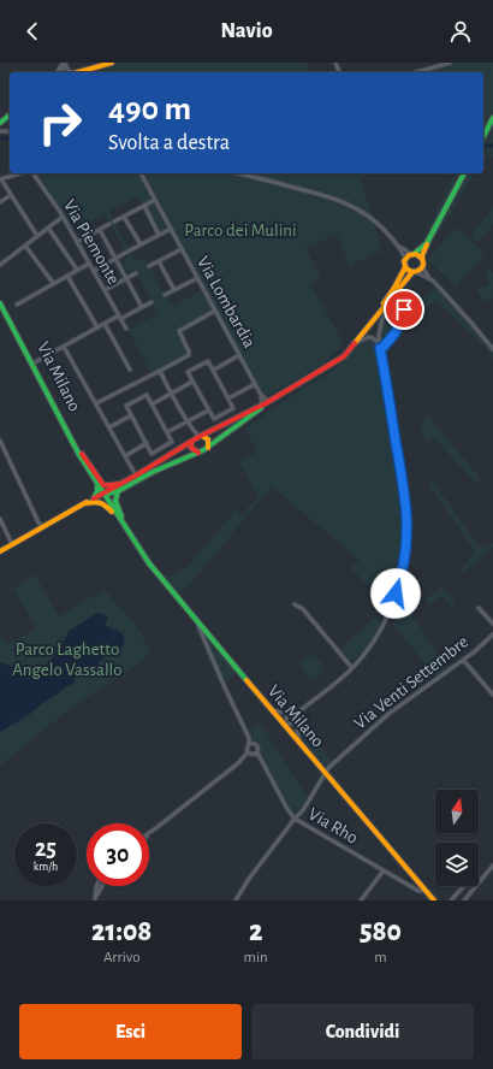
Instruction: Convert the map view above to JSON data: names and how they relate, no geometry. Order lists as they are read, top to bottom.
{
  "streets": {
    "street": [
      "Via Piemonte",
      "Via Lombardia",
      "Via Milano",
      "Via Venti Settembre",
      "Via Rho"
    ]
  },
  "crossings": [
    ["Via Milano", "Via Venti Settembre"],
    ["Via Milano", "Via Rho"],
    ["Via Venti Settembre", "Via Rho"]
  ],
  "parks": ["Parco dei Mulini", "Parco Laghetto Angelo Vassallo"],
  "north": "top",
  "page": {
    "header": "Navio",
    "turn": ["490 m", "Svolta a destra"],
    "speed": "25 km/h",
    "limit": "30",
    "eta": [
      "21:08",
      "Arrivo",
      "2",
      "min",
      "580",
      "m"
    ],
    "buttons": ["Esci", "Condividi"]
  }
}
